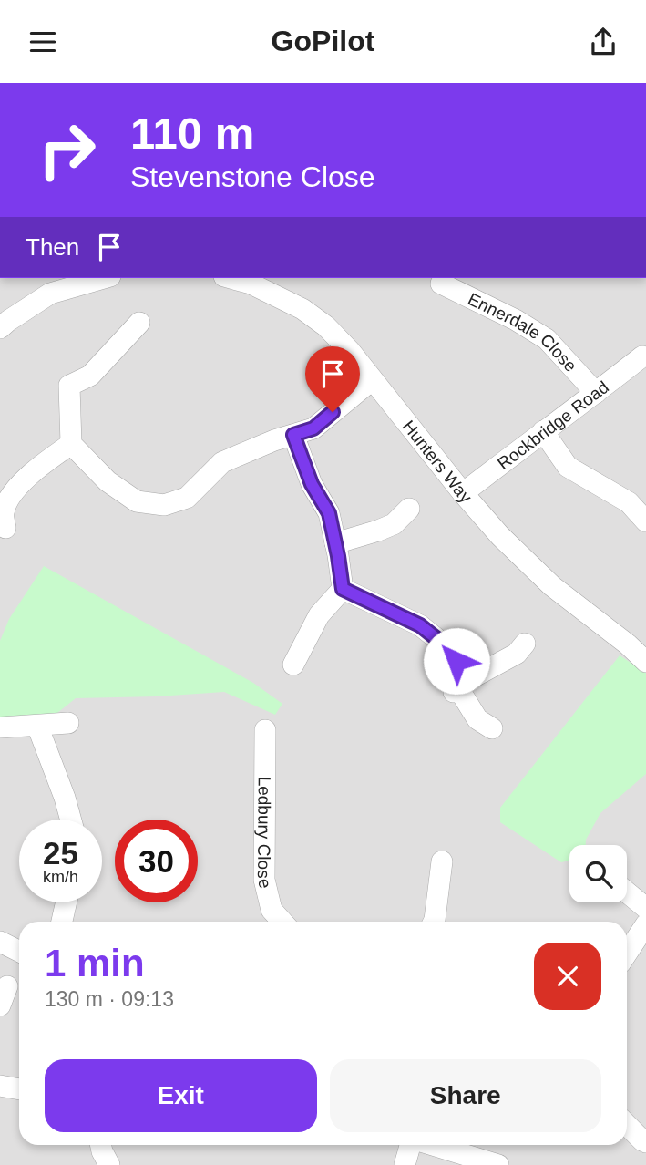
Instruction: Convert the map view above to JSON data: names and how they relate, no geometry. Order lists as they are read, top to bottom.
{
  "streets": {
    "street": [
      "Ennerdale Close",
      "Rockbridge Road",
      "Hunters Way",
      "Ledbury Close"
    ]
  },
  "crossings": [
    ["Ennerdale Close", "Rockbridge Road"],
    ["Rockbridge Road", "Hunters Way"]
  ],
  "page": {
    "header": "GoPilot",
    "turn": ["110 m", "Stevenstone Close"],
    "then": "Then",
    "speed": "25 km/h",
    "limit": "30",
    "heading": ["1 min", "130 m · 09:13"],
    "buttons": ["Exit", "Share"]
  }
}
